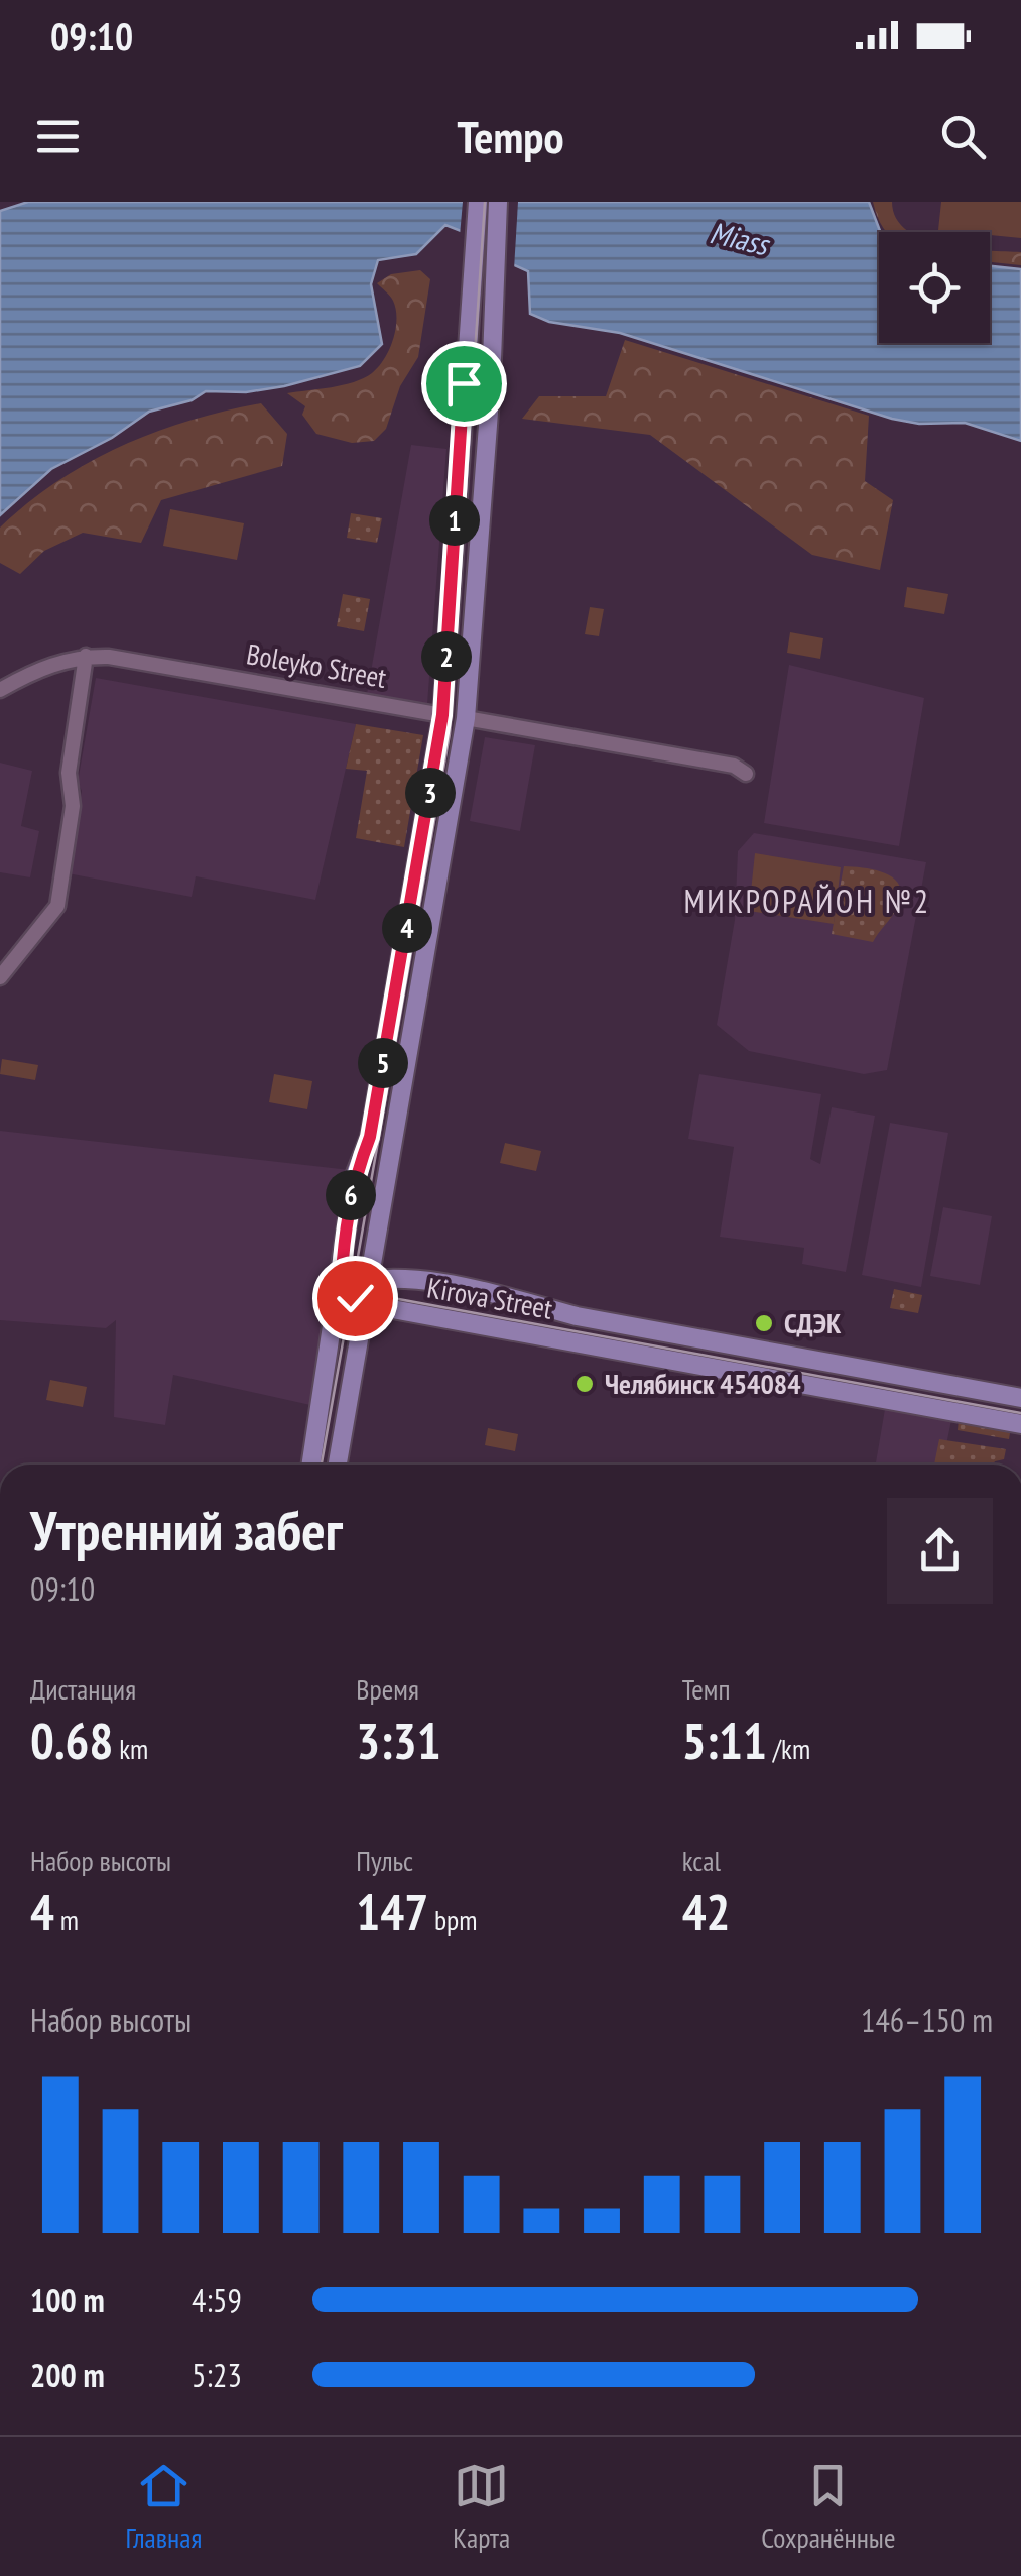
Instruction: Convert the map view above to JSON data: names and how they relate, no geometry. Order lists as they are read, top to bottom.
{
  "streets": {
    "main road": ["Boleyko Street", "Kirova Street"]
  },
  "districts": ["МИКРОРАЙОН №2"],
  "water": ["Miass"],
  "places": ["СДЭК", "Челябинск 454084"],
  "page": {
    "status": "09:10",
    "header": "Tempo",
    "pins": [
      "1",
      "2",
      "3",
      "4",
      "5",
      "6"
    ],
    "heading": ["Утренний забег", "09:10"],
    "stats": [
      ["Дистанция", "0.68 km"],
      ["Время", "3:31"],
      ["Темп", "5:11 /km"],
      ["Набор высоты", "4 m"],
      ["Пульс", "147 bpm"],
      ["kcal", "42"]
    ],
    "chart": ["Набор высоты", "146–150 m"],
    "list": [
      {
        "name": "100 m",
        "note": "4:59"
      },
      {
        "name": "200 m",
        "note": "5:23"
      }
    ],
    "tabs": ["Главная", "Карта", "Сохранённые"]
  }
}
